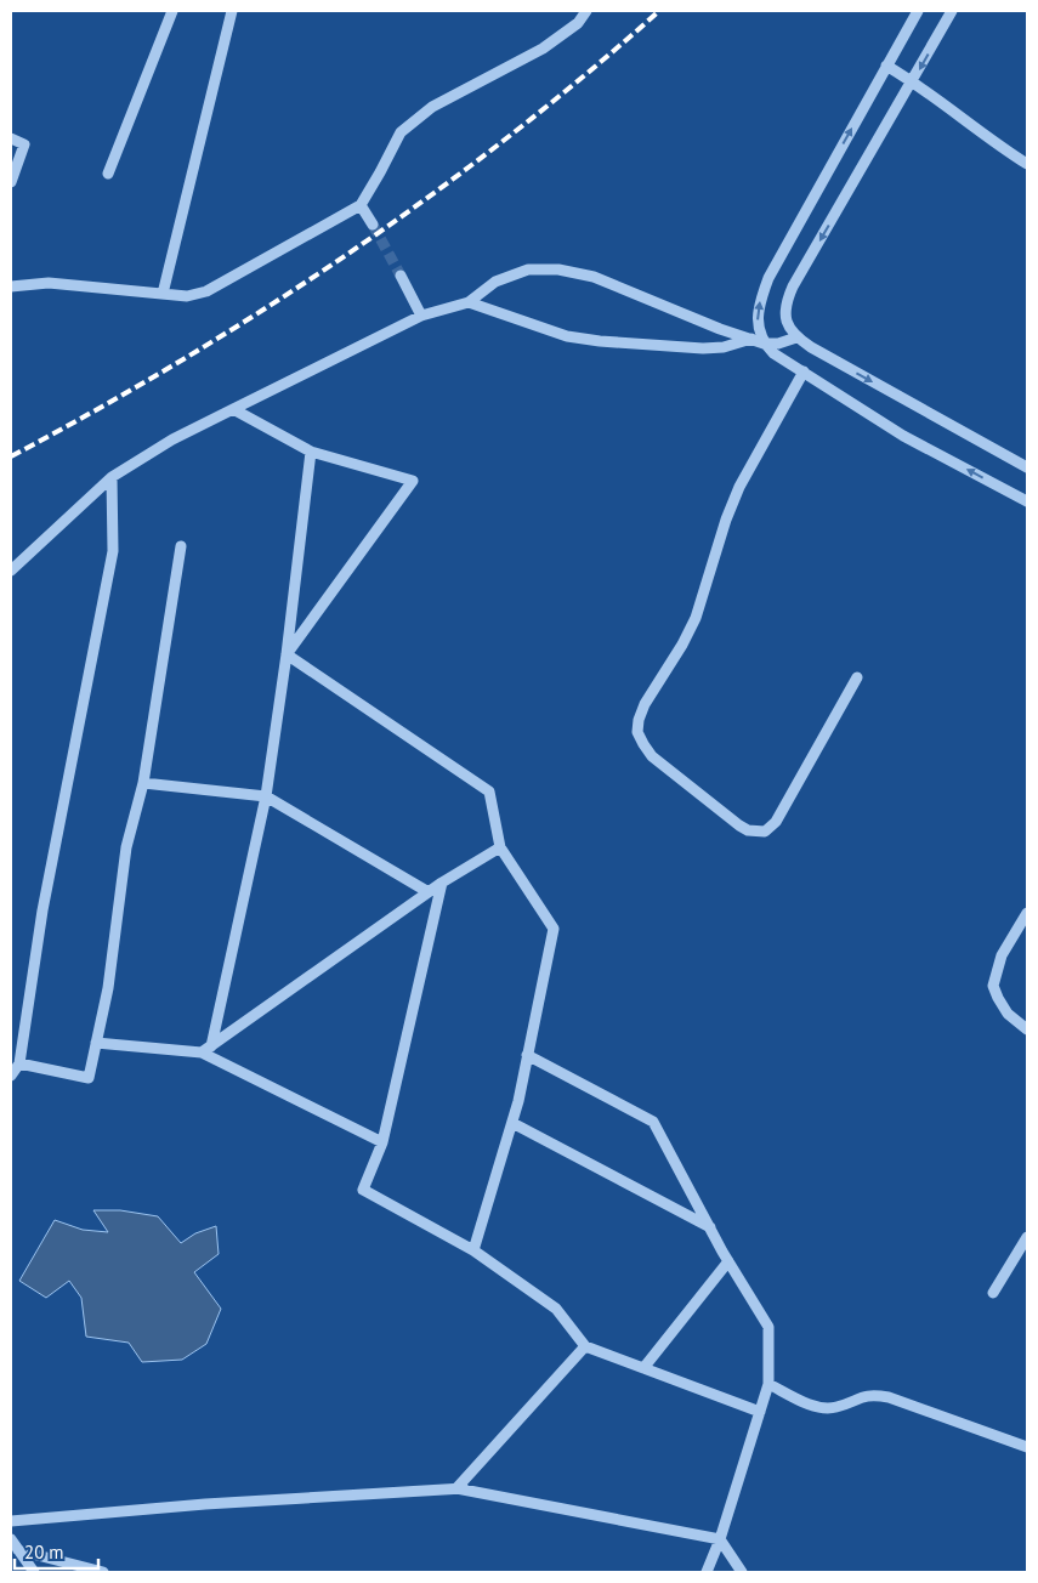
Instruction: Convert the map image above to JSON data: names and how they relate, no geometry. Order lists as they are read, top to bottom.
{
  "scale_bar": "20 m"
}
